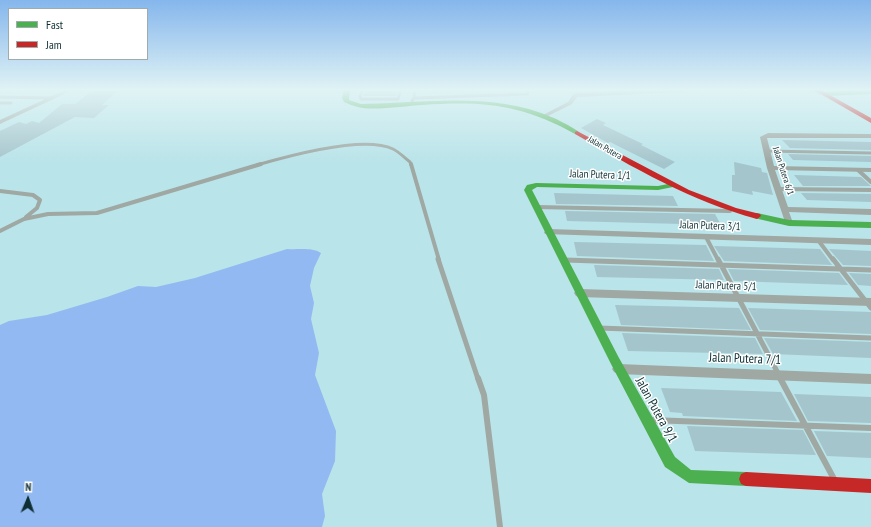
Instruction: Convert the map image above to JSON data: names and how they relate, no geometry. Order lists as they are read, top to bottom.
{
  "streets": {
    "street": [
      "Jalan Putera",
      "Jalan Putera 6/1",
      "Jalan Putera 1/1",
      "Jalan Putera 3/1",
      "Jalan Putera 5/1",
      "Jalan Putera 7/1",
      "Jalan Putera 9/1"
    ]
  },
  "crossings": [
    ["Jalan Putera", "Jalan Putera 6/1"],
    ["Jalan Putera", "Jalan Putera 1/1"],
    ["Jalan Putera 1/1", "Jalan Putera 9/1"],
    ["Jalan Putera 3/1", "Jalan Putera 9/1"],
    ["Jalan Putera 5/1", "Jalan Putera 9/1"],
    ["Jalan Putera 7/1", "Jalan Putera 9/1"]
  ],
  "legend": ["Fast", "Jam"],
  "north": "top"
}
